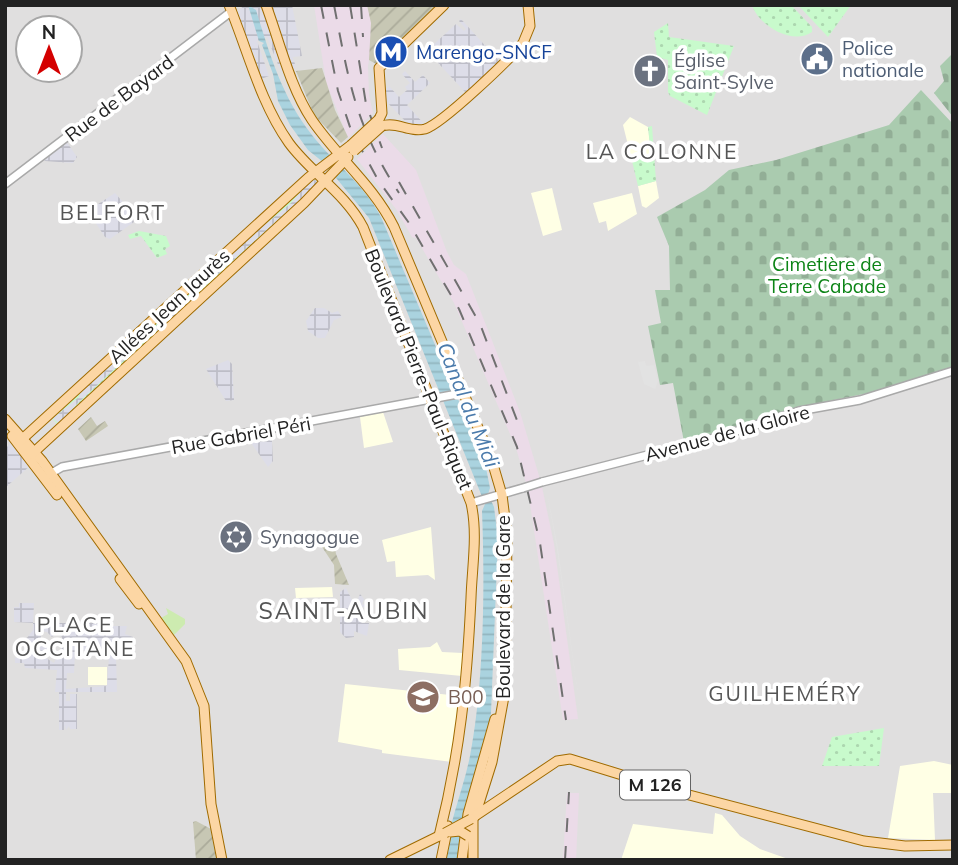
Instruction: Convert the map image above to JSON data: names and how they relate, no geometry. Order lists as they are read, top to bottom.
{
  "streets": {
    "main road": [
      "Allées Jean Jaurès",
      "Boulevard Pierre-Paul-Riquet",
      "Boulevard de la Gare",
      "M 126"
    ],
    "street": ["Rue de Bayard", "Avenue de la Gloire", "Rue Gabriel Péri"]
  },
  "crossings": [
    ["Rue de Bayard", "Boulevard Pierre-Paul-Riquet"],
    ["Allées Jean Jaurès", "Boulevard Pierre-Paul-Riquet"],
    ["Boulevard Pierre-Paul-Riquet", "Avenue de la Gloire"],
    ["Boulevard Pierre-Paul-Riquet", "Rue Gabriel Péri"],
    ["Avenue de la Gloire", "Boulevard de la Gare"],
    ["Rue Gabriel Péri", "Boulevard de la Gare"],
    ["Boulevard de la Gare", "M 126"]
  ],
  "districts": [
    "LA COLONNE",
    "BELFORT",
    "SAINT-AUBIN",
    "PLACE OCCITANE",
    "GUILHEMÉRY"
  ],
  "water": ["Canal du Midi"],
  "parks": ["Cimetière de Terre Cabade"],
  "places": {
    "metro station": ["Marengo-SNCF"],
    "public building": ["Police nationale"],
    "church": ["Église Saint-Sylve"],
    "synagogue": ["Synagogue"],
    "school or university": ["B00"]
  },
  "north": "top"
}
